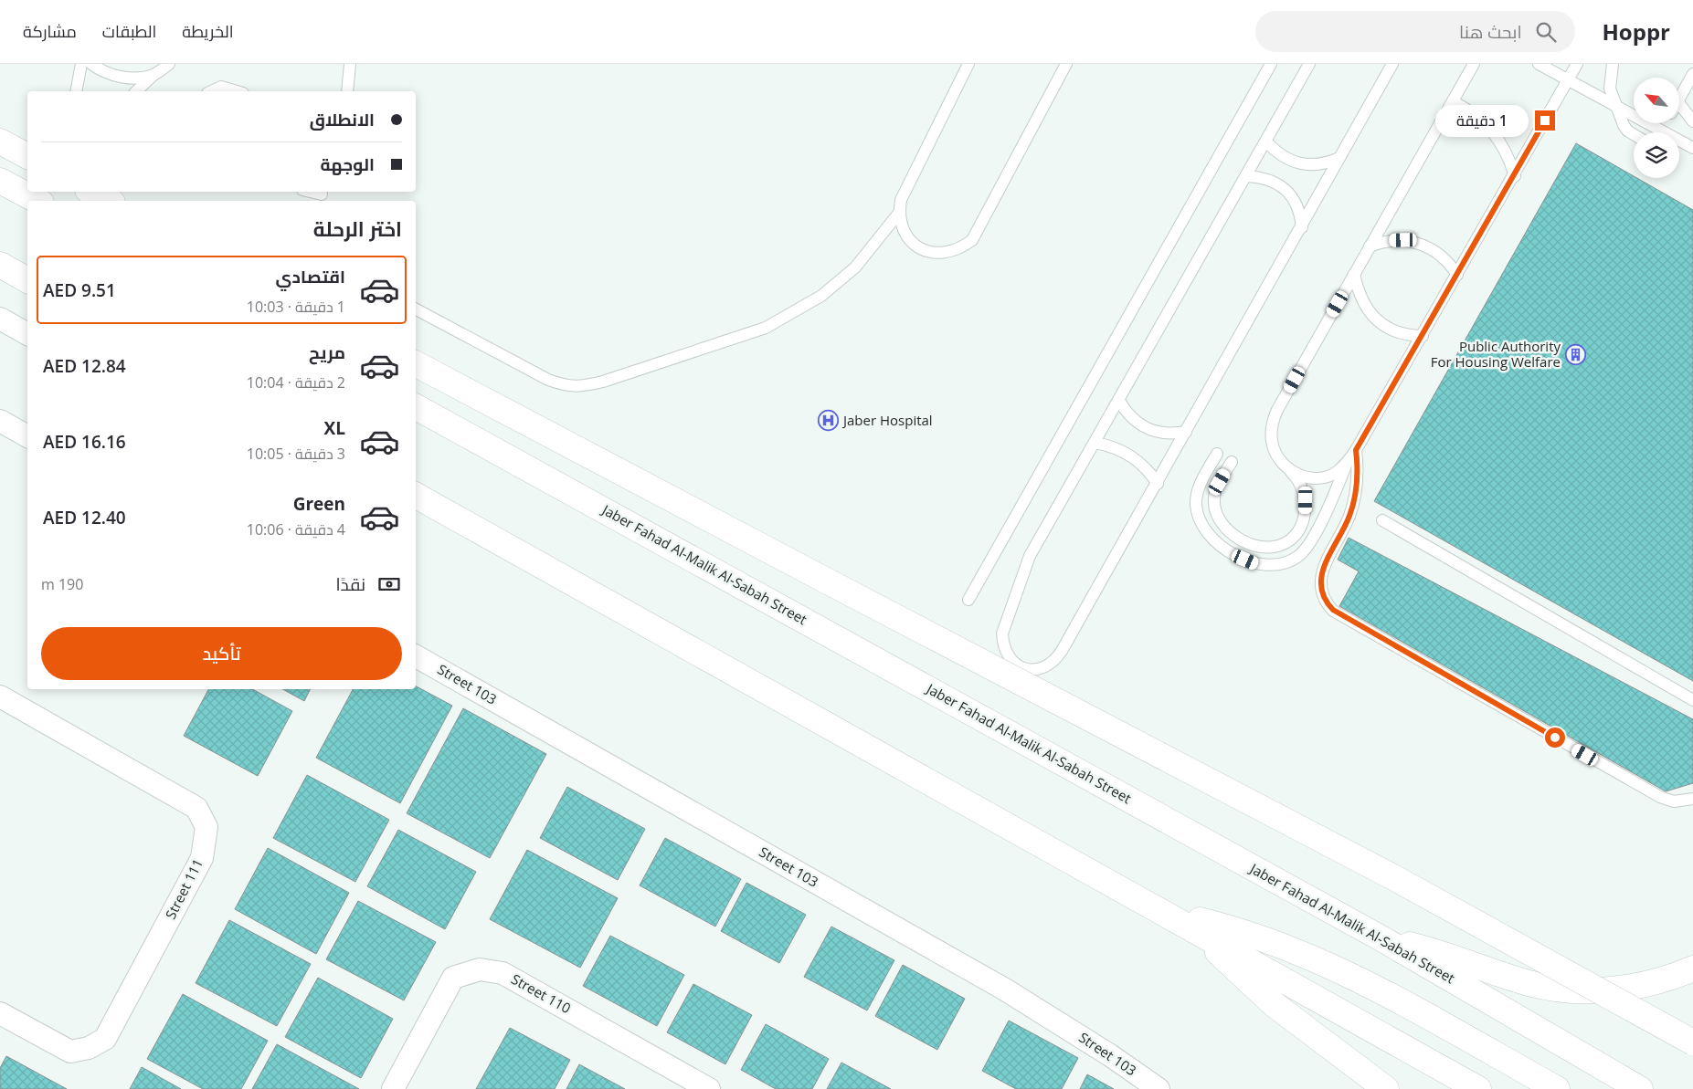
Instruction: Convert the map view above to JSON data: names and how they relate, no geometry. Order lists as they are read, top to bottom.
{
  "streets": {
    "main road": ["Jaber Fahad Al-Malik Al-Sabah Street"],
    "street": ["Street 103", "Street 111", "Street 110"]
  },
  "places": {
    "building": ["Public Authority For Housing Welfare"],
    "hospital": ["Jaber Hospital"]
  },
  "north": "top left",
  "page": {
    "header": "Hoppr",
    "search": "ابحث هنا",
    "nav": ["الخريطة", "الطبقات", "مشاركة"],
    "banner": ["الانطلاق", "الوجهة"],
    "bubble": "1 دقيقة",
    "heading": "اختر الرحلة",
    "list": [
      {
        "name": "اقتصادي",
        "note": "1 دقيقة · 10:03",
        "value": "AED 9.51"
      },
      {
        "name": "مريح",
        "note": "2 دقيقة · 10:04",
        "value": "AED 12.84"
      },
      {
        "name": "XL",
        "note": "3 دقيقة · 10:05",
        "value": "AED 16.16"
      },
      {
        "name": "Green",
        "note": "4 دقيقة · 10:06",
        "value": "AED 12.40"
      }
    ],
    "pay": ["نقدًا", "190 m"],
    "buttons": "تأكيد"
  }
}
